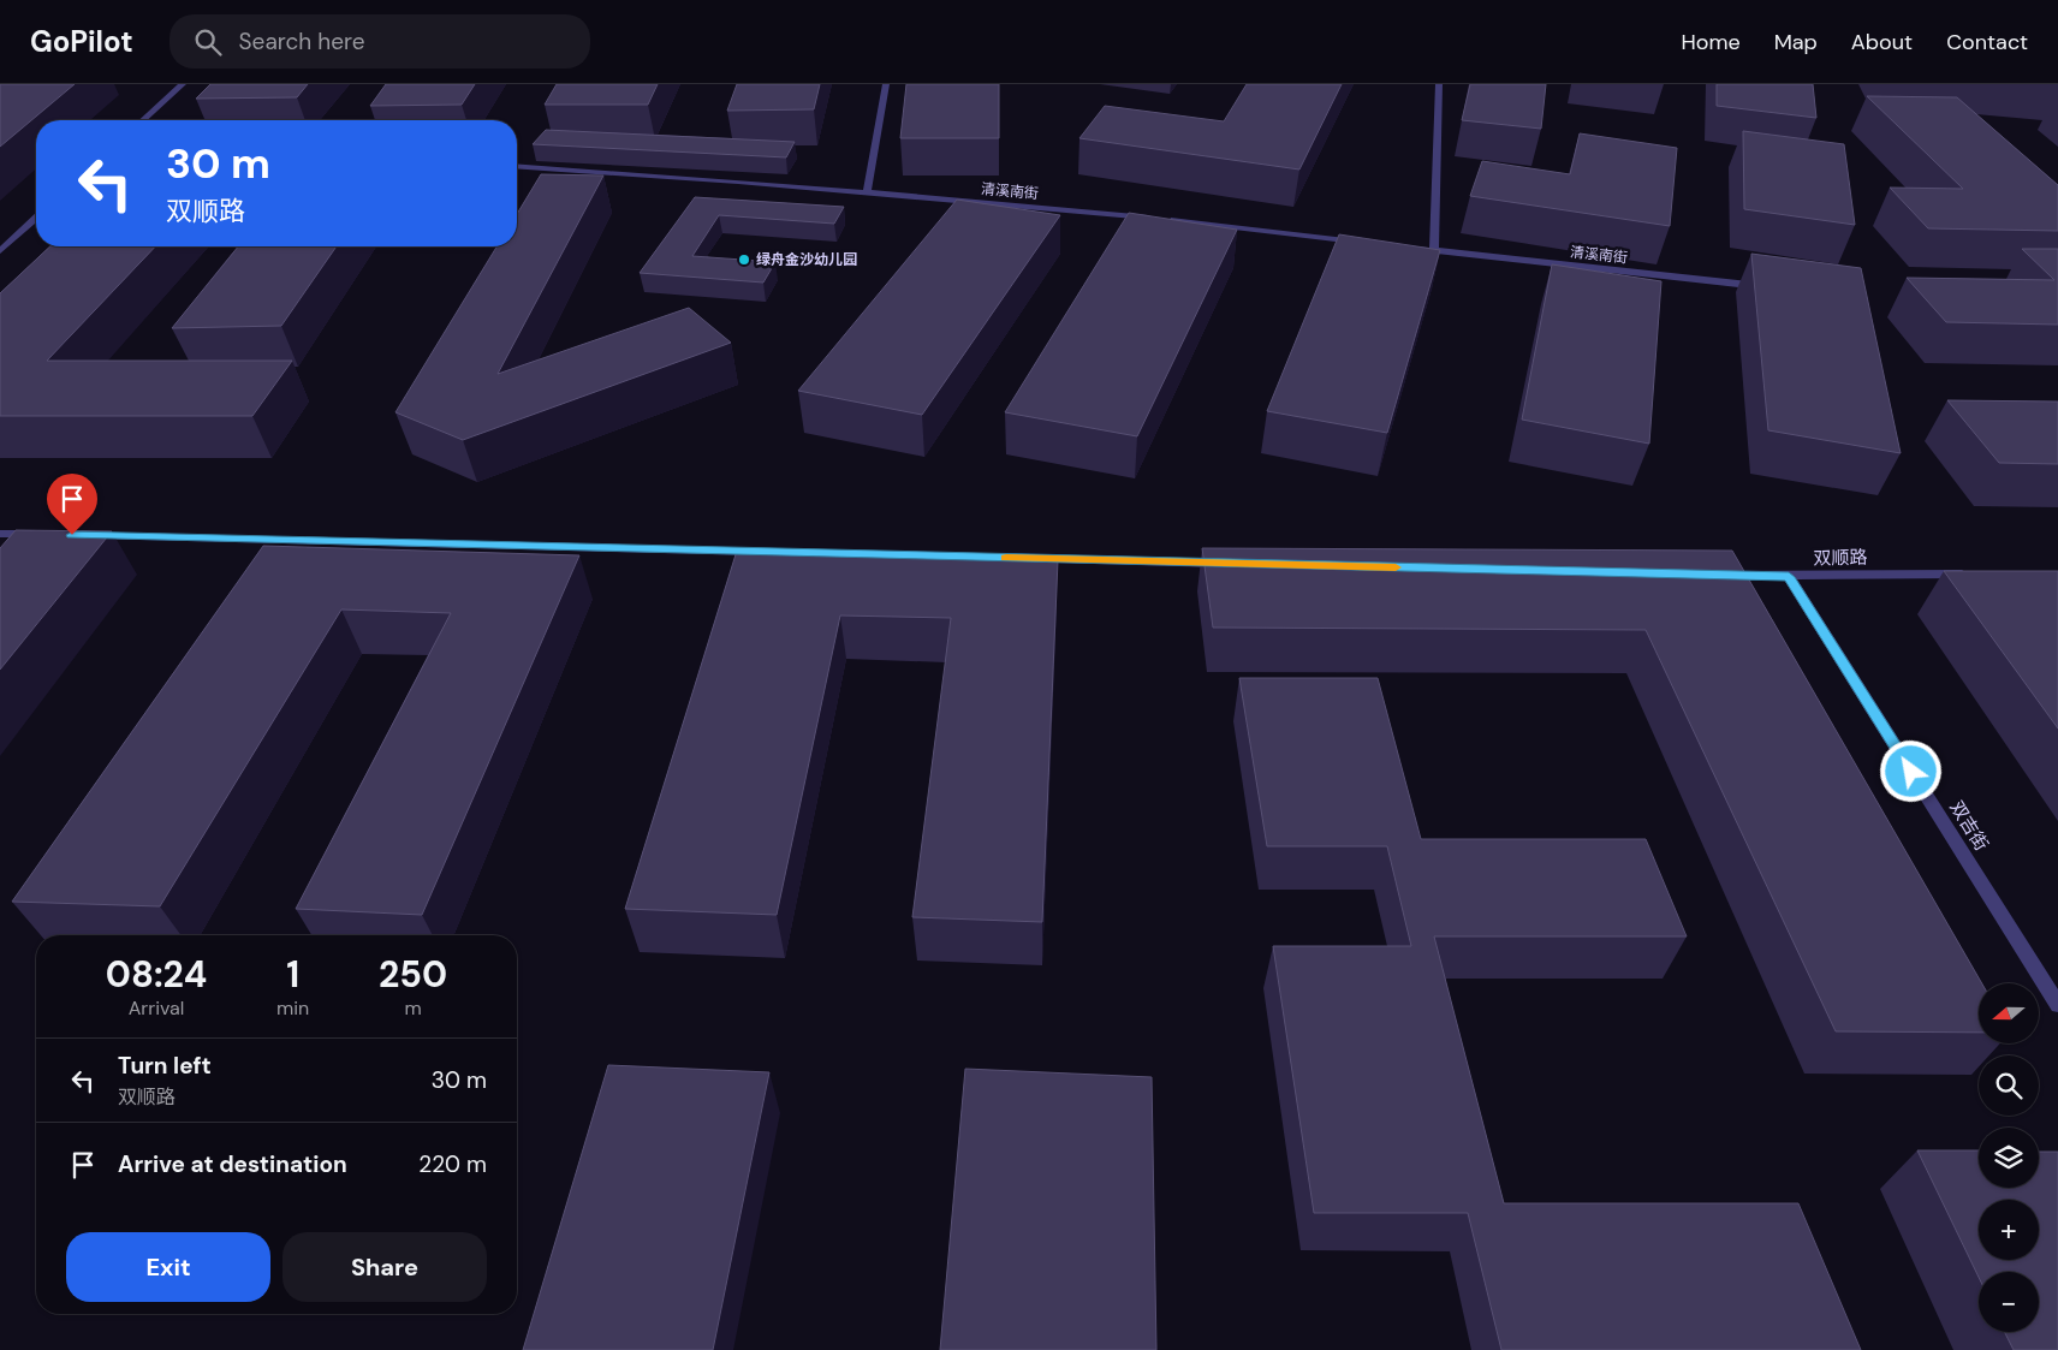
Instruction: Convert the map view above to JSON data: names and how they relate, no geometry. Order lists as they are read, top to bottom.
{
  "streets": {
    "street": ["清溪南街", "双顺路", "双吉街"]
  },
  "crossings": [
    ["双顺路", "双吉街"]
  ],
  "places": ["绿舟金沙幼儿园"],
  "north": "left",
  "page": {
    "header": "GoPilot",
    "search": "Search here",
    "nav": [
      "Home",
      "Map",
      "About",
      "Contact"
    ],
    "turn": ["30 m", "双顺路"],
    "eta": [
      "08:24",
      "Arrival",
      "1",
      "min",
      "250",
      "m"
    ],
    "map_buttons": ["+", "−"],
    "list": [
      {
        "name": "Turn left",
        "note": "双顺路",
        "value": "30 m"
      },
      {
        "name": "Arrive at destination",
        "value": "220 m"
      }
    ],
    "buttons": ["Exit", "Share"]
  }
}
